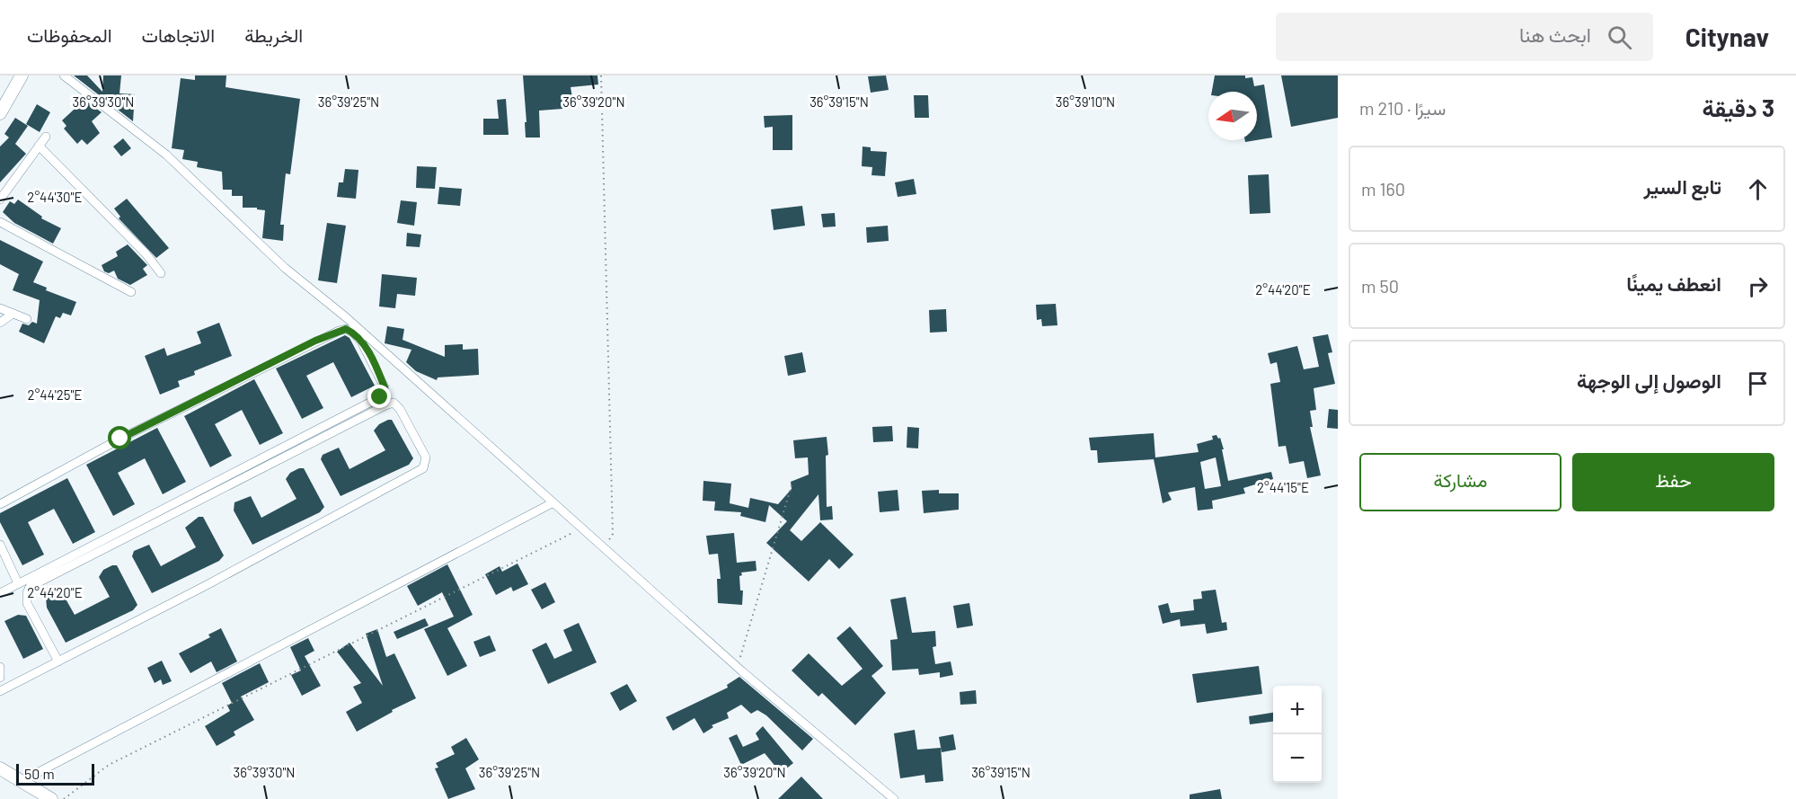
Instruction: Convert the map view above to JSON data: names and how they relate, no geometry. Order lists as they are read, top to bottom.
{
  "scale_bar": "50 m",
  "north": "left",
  "page": {
    "header": "Citynav",
    "search": "ابحث هنا",
    "nav": ["الخريطة", "الاتجاهات", "المحفوظات"],
    "heading": ["3 دقيقة", "سيرًا · 210 m"],
    "list": [
      ["تابع السير", "160 m"],
      ["انعطف يمينًا", "50 m"],
      "الوصول إلى الوجهة"
    ],
    "buttons": ["حفظ", "مشاركة"],
    "map_buttons": ["+", "−"],
    "scale": "50 m"
  },
  "coordinates": [
    "36°39'30\"N",
    "36°39'25\"N",
    "36°39'20\"N",
    "36°39'15\"N",
    "36°39'10\"N",
    "2°44'30\"E",
    "2°44'20\"E",
    "2°44'25\"E",
    "2°44'15\"E"
  ]
}
